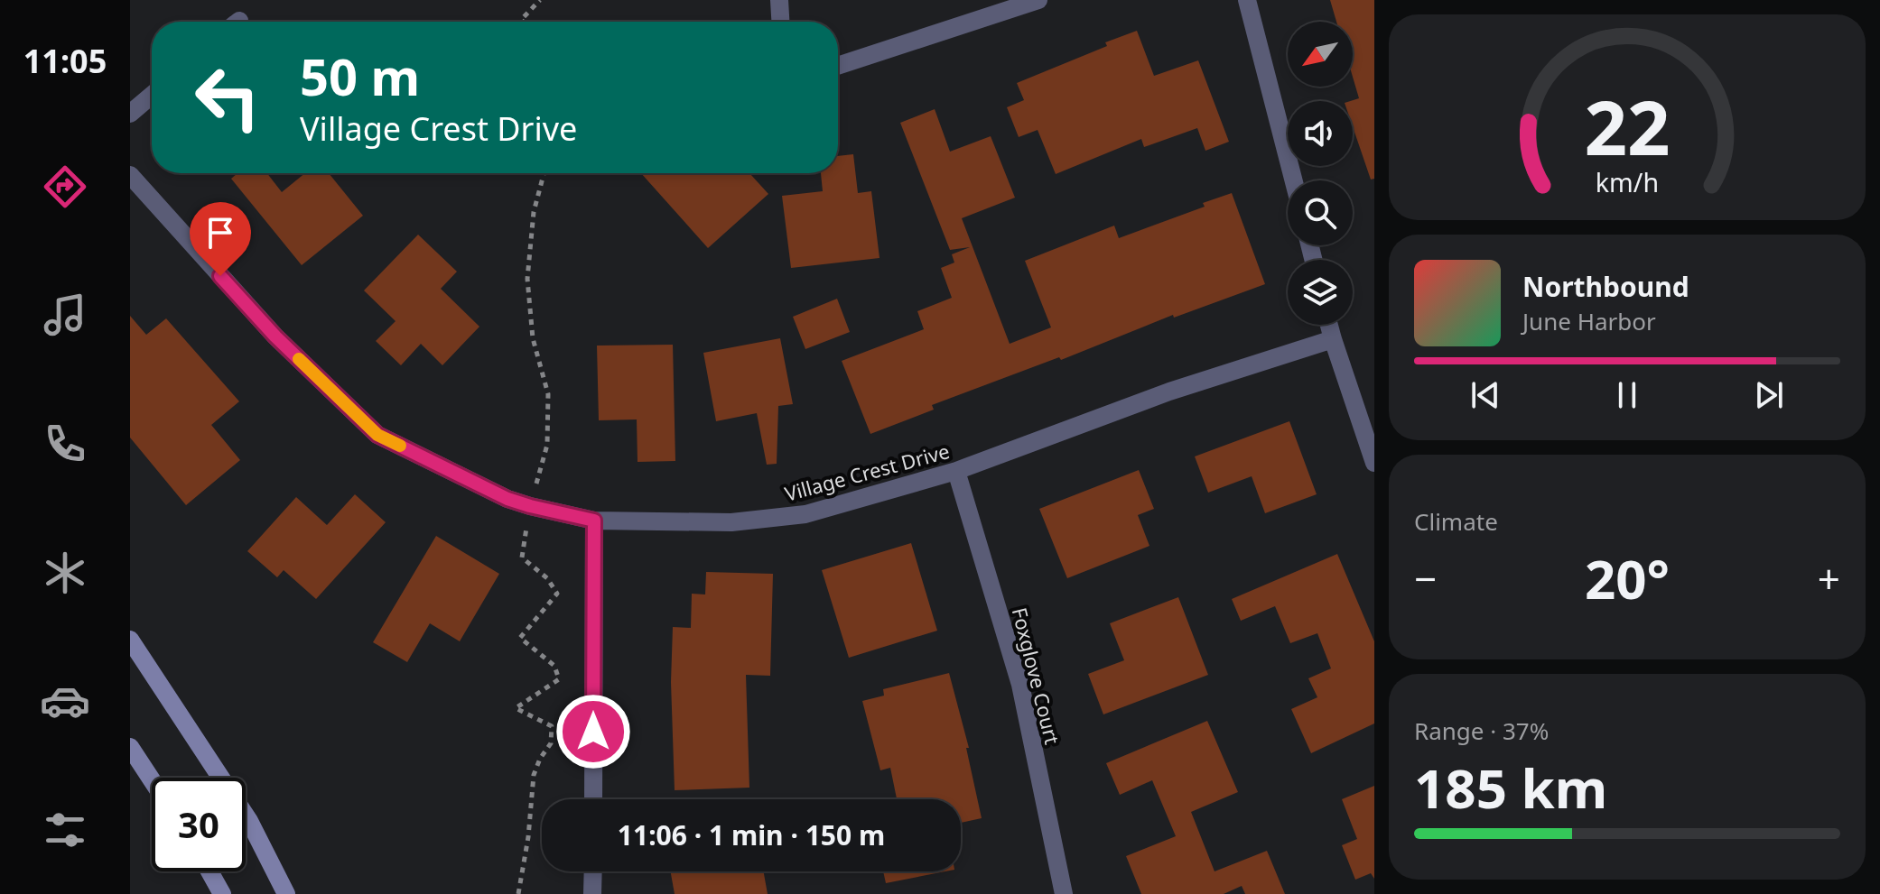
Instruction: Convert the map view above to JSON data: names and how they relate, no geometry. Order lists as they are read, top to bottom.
{
  "streets": {
    "street": ["Village Crest Drive", "Foxglove Court"]
  },
  "crossings": [
    ["Village Crest Drive", "Foxglove Court"]
  ],
  "north": "bottom left",
  "page": {
    "tabs": "11:05",
    "turn": ["50 m", "Village Crest Drive"],
    "song": ["Northbound", "June Harbor"],
    "tile": [
      "Climate",
      ["Range · 37%", "185 km"]
    ],
    "heat": ["−", "20°", "+"],
    "limit": "30",
    "trip": "11:06 · 1 min · 150 m",
    "gauge": ["22", "km/h"]
  }
}
